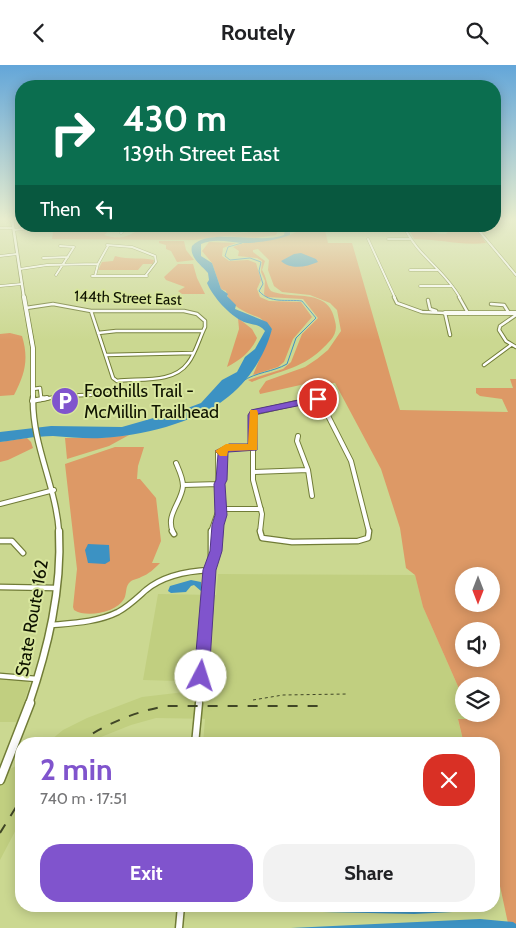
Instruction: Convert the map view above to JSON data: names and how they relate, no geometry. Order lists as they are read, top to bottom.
{
  "streets": {
    "main road": ["State Route 162"],
    "street": ["144th Street East"]
  },
  "crossings": [
    ["144th Street East", "State Route 162"]
  ],
  "places": {
    "parking": ["Foothills Trail - McMillin Trailhead"]
  },
  "north": "bottom",
  "page": {
    "header": "Routely",
    "turn": ["430 m", "139th Street East"],
    "then": "Then",
    "heading": ["2 min", "740 m · 17:51"],
    "buttons": ["Exit", "Share"]
  }
}
